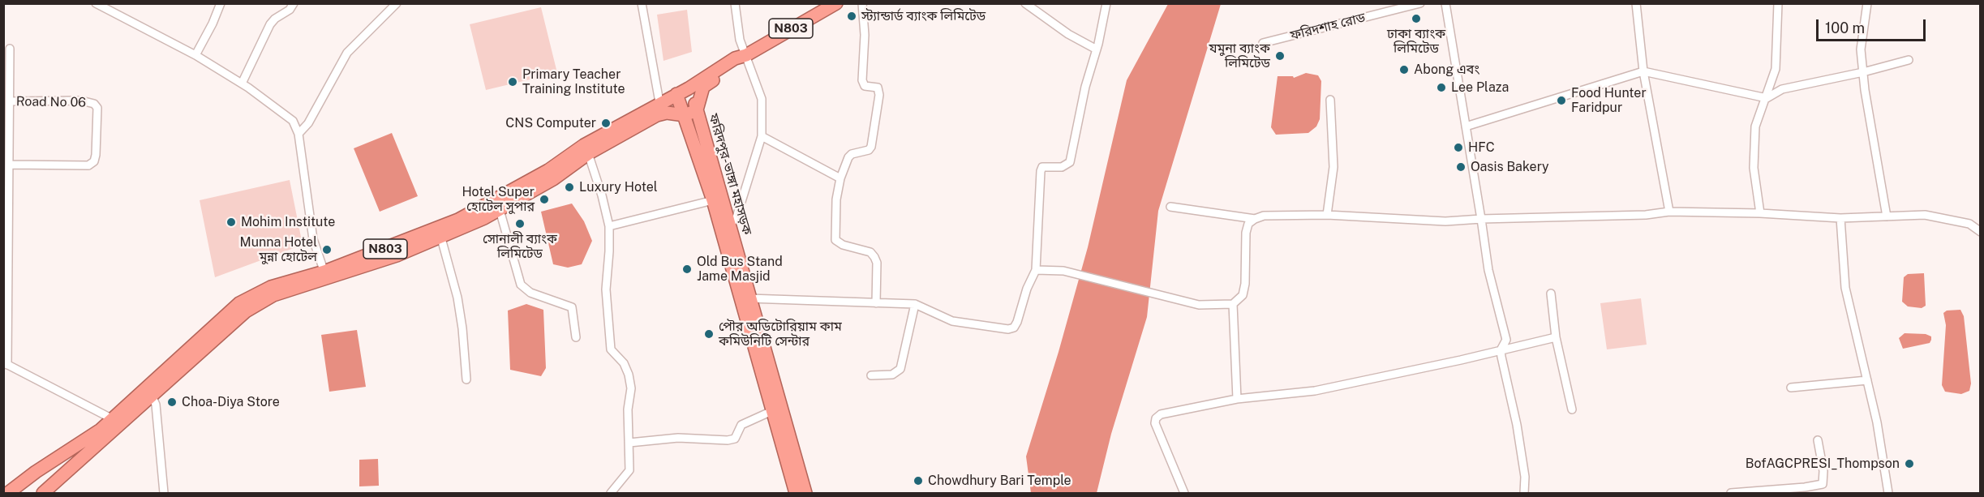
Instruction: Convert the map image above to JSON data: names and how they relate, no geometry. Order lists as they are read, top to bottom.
{
  "streets": {
    "highway": ["N803", "ফরিদপুর-ভাঙ্গা মহাসড়ক"],
    "street": ["ফরিদশাহ রোড", "Road No 06"]
  },
  "crossings": [
    ["N803", "ফরিদপুর-ভাঙ্গা মহাসড়ক"]
  ],
  "places": [
    "স্ট্যান্ডার্ড ব্যাংক লিমিটেড",
    "ঢাকা ব্যাংক লিমিটেড",
    "যমুনা ব্যাংক লিমিটেড",
    "Abong এবং",
    "Primary Teacher Training Institute",
    "Lee Plaza",
    "Food Hunter Faridpur",
    "CNS Computer",
    "HFC",
    "Oasis Bakery",
    "Luxury Hotel",
    "Hotel Super হোটেল সুপার",
    "Mohim Institute",
    "সোনালী ব্যাংক লিমিটেড",
    "Munna Hotel মুন্না হোটেল",
    "Old Bus Stand Jame Masjid",
    "পৌর অডিটোরিয়াম কাম কমিউনিটি সেন্টার",
    "Choa-Diya Store",
    "BofAGCPRESI_Thompson",
    "Chowdhury Bari Temple"
  ],
  "scale_bar": "100 m"
}
